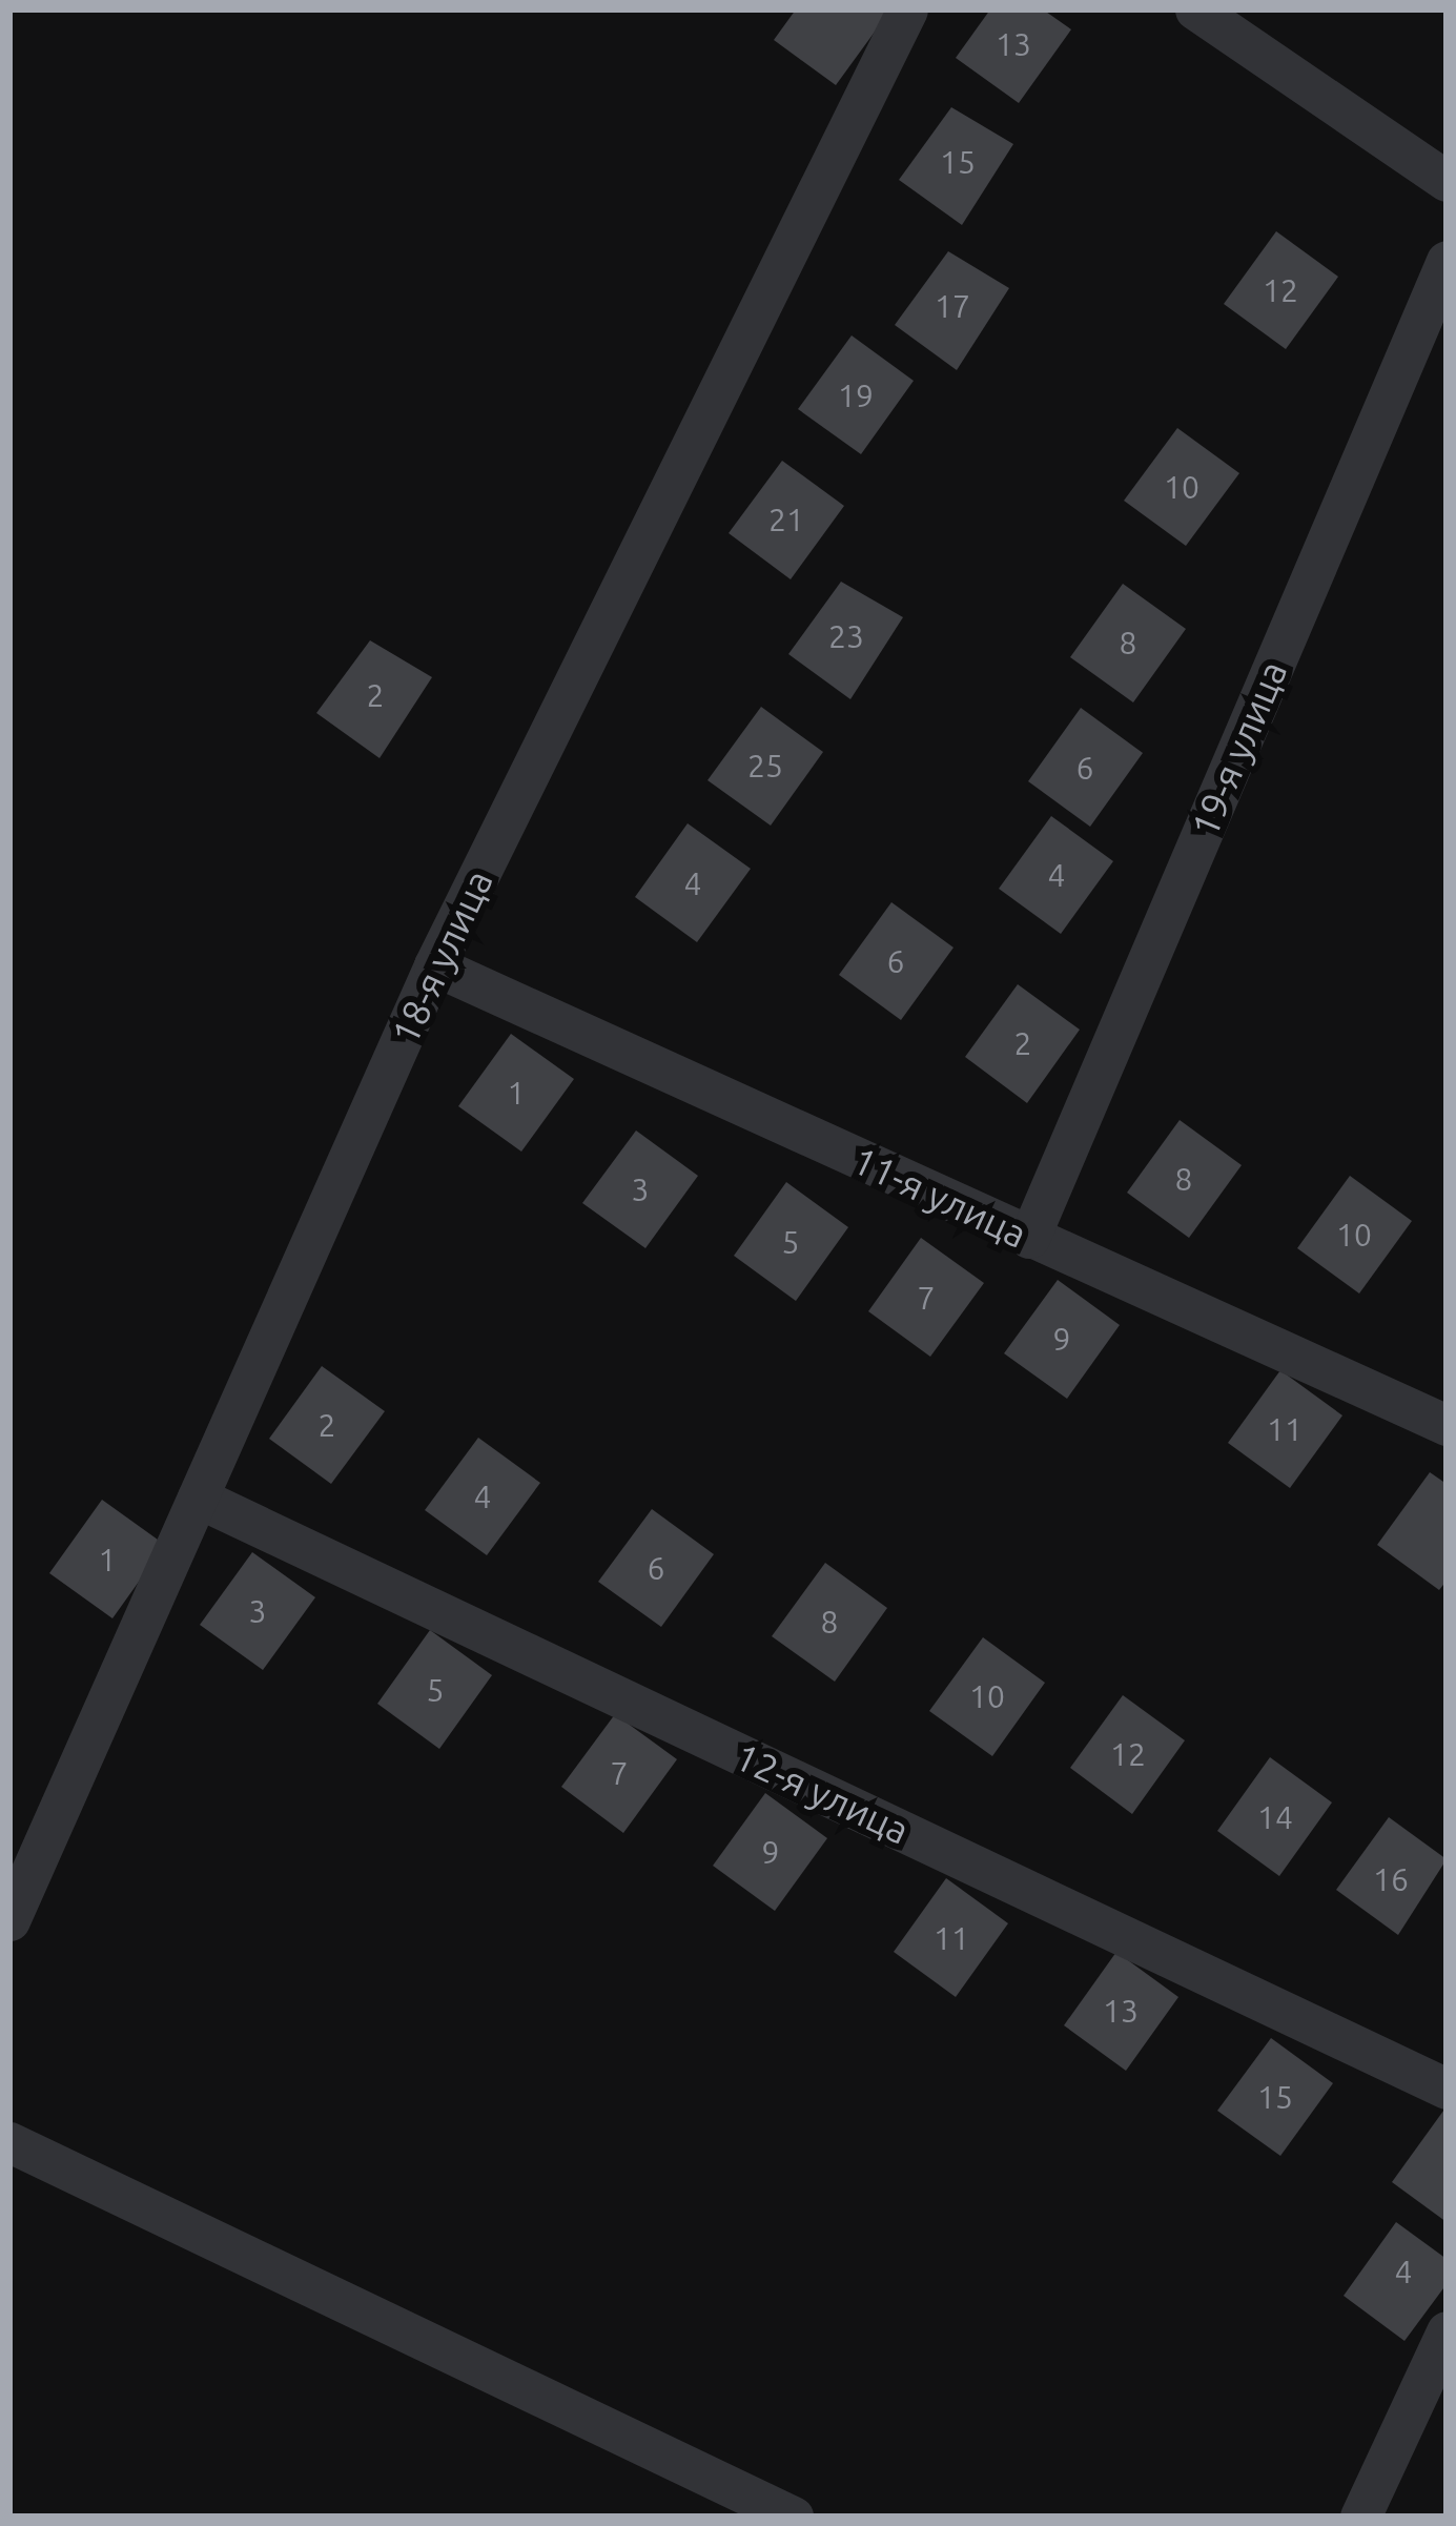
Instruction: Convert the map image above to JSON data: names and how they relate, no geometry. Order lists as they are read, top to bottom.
{
  "streets": {
    "street": [
      "19-я улица",
      "18-я улица",
      "11-я улица",
      "12-я улица"
    ]
  },
  "crossings": [
    ["19-я улица", "11-я улица"],
    ["18-я улица", "11-я улица"],
    ["18-я улица", "12-я улица"]
  ],
  "house_numbers": [
    "13",
    "15",
    "12",
    "17",
    "19",
    "10",
    "21",
    "23",
    "8",
    "2",
    "25",
    "6",
    "4",
    "4",
    "6",
    "2",
    "1",
    "8",
    "3",
    "10",
    "5",
    "7",
    "9",
    "2",
    "11",
    "4",
    "1",
    "6",
    "3",
    "8",
    "5",
    "10",
    "12",
    "7",
    "14",
    "9",
    "16",
    "11",
    "13",
    "15",
    "4"
  ]
}
